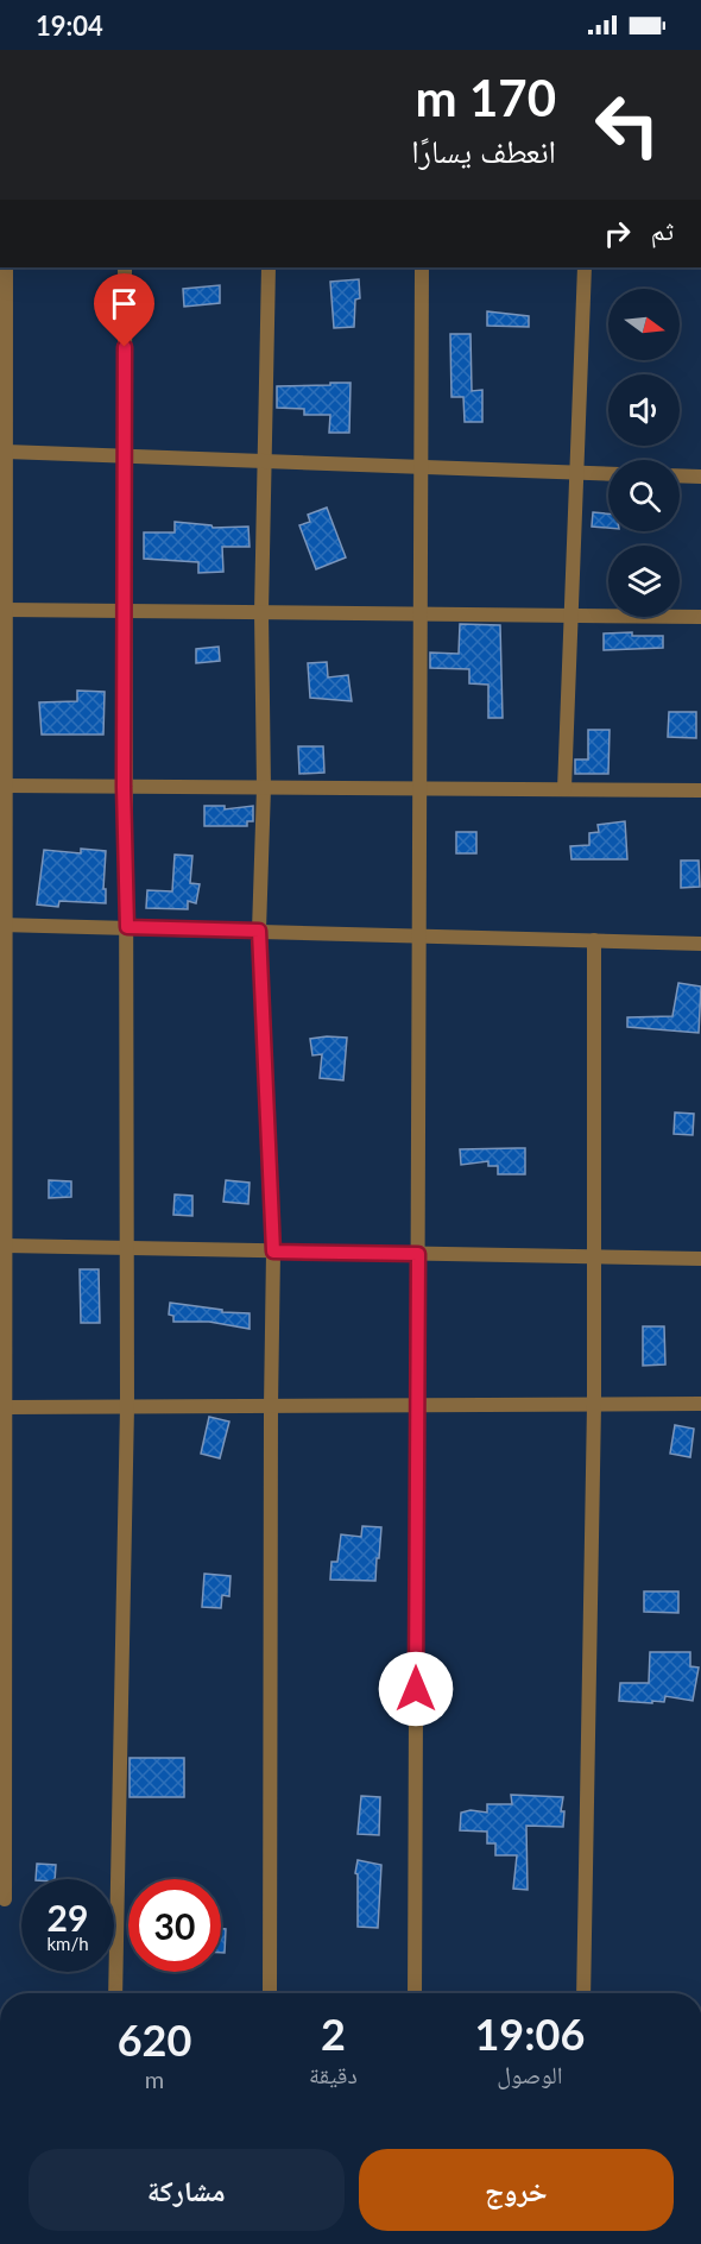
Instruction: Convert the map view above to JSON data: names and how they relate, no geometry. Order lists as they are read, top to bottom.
{
  "north": "right",
  "page": {
    "status": "19:04",
    "turn": ["170 m", "انعطف يسارًا"],
    "then": "ثم",
    "speed": "29 km/h",
    "limit": "30",
    "eta": [
      "19:06",
      "الوصول",
      "2",
      "دقيقة",
      "620",
      "m"
    ],
    "buttons": ["خروج", "مشاركة"]
  }
}
